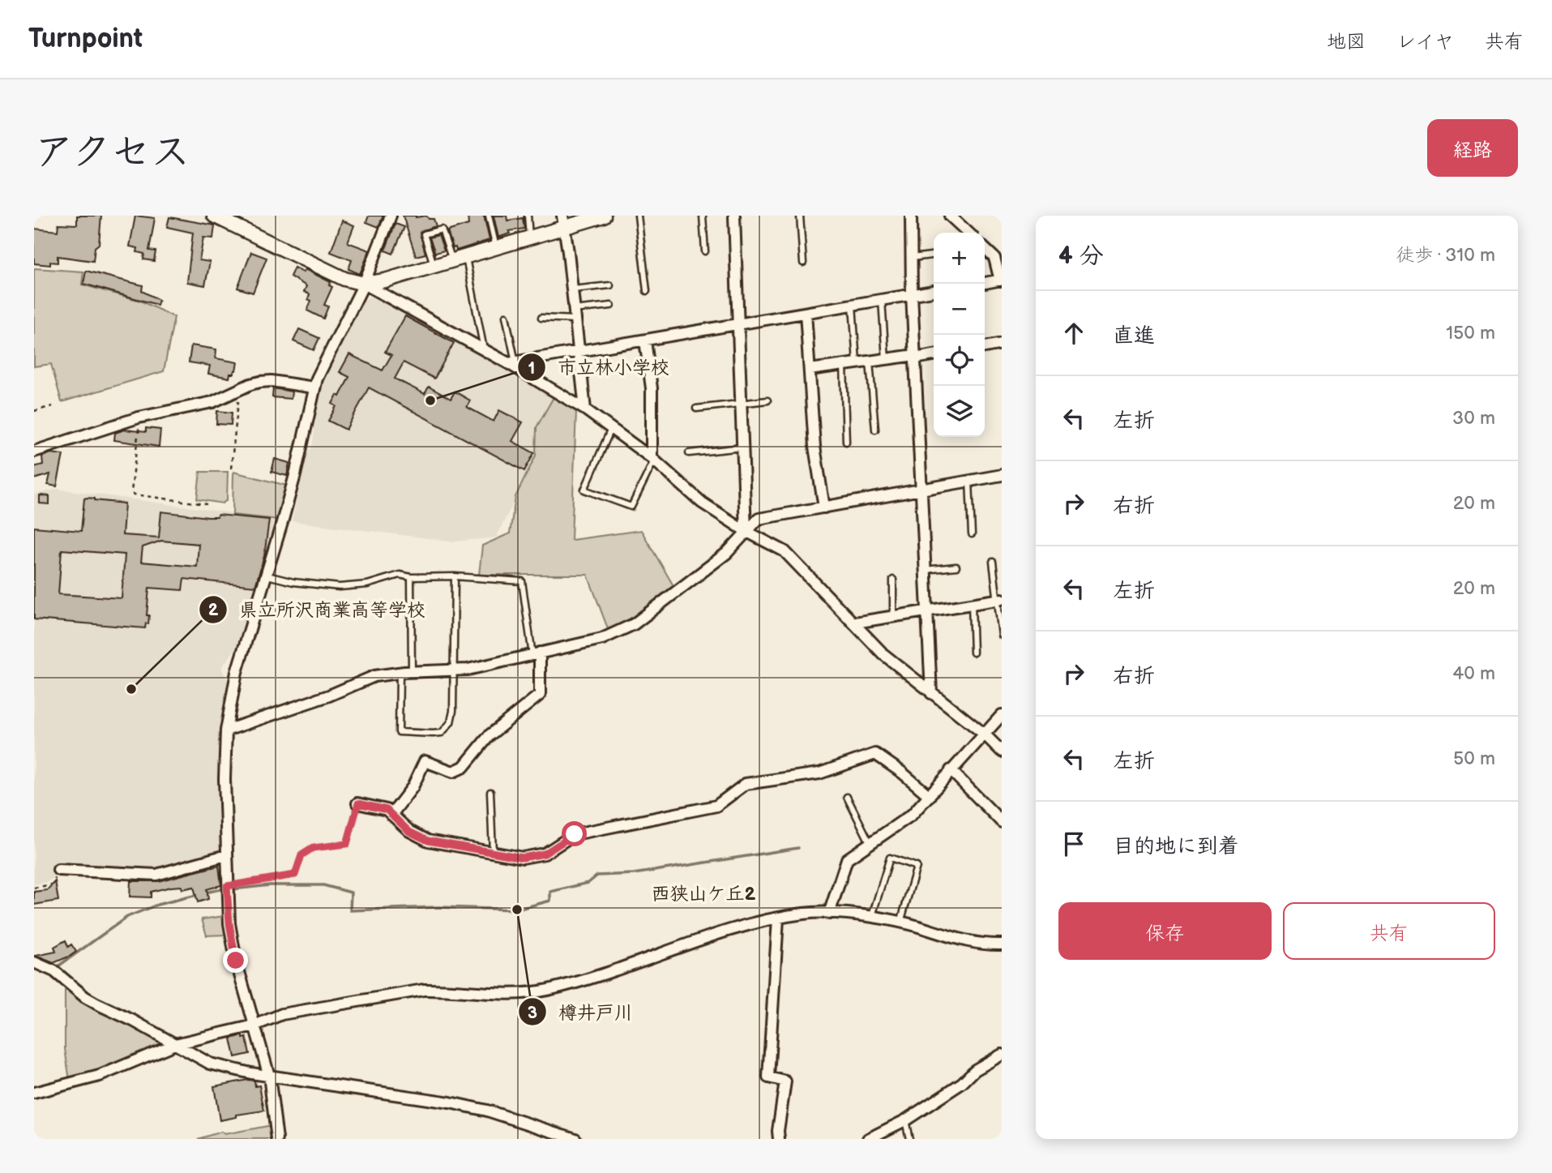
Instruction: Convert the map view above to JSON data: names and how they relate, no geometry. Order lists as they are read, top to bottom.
{
  "districts": ["西狭山ケ丘2"],
  "places": ["市立林小学校", "県立所沢商業高等学校", "樽井戸川"],
  "page": {
    "header": "Turnpoint",
    "nav": ["地図", "レイヤ", "共有"],
    "title": "アクセス",
    "buttons": [
      "経路",
      ["保存", "共有"]
    ],
    "heading": ["4 分", "徒歩 · 310 m"],
    "map_buttons": ["+", "−"],
    "list": [
      ["直進", "150 m"],
      ["左折", "30 m"],
      ["右折", "20 m"],
      ["左折", "20 m"],
      ["右折", "40 m"],
      ["左折", "50 m"],
      "目的地に到着"
    ]
  }
}
